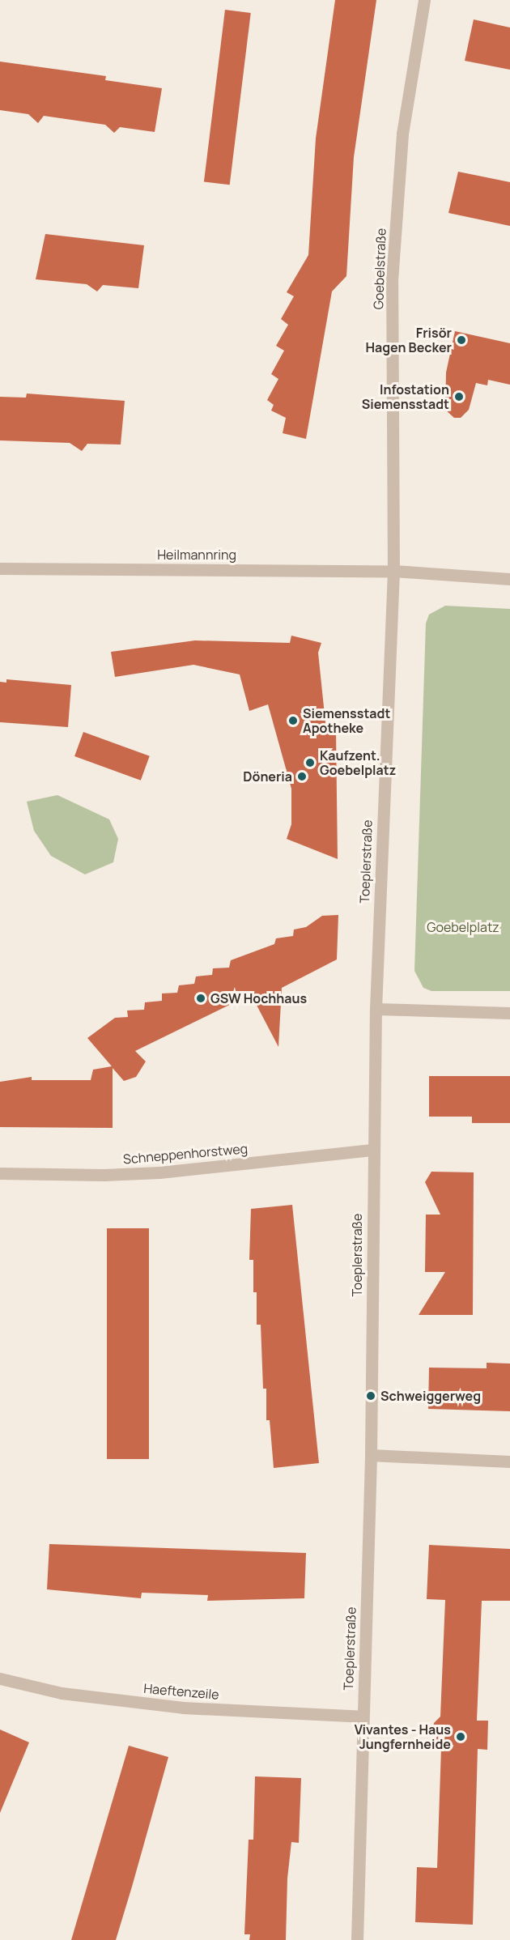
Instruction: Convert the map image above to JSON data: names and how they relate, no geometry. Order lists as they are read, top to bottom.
{
  "streets": {
    "street": [
      "Goebelstraße",
      "Heilmannring",
      "Toeplerstraße",
      "Schneppenhorstweg",
      "Haeftenzeile"
    ]
  },
  "crossings": [
    ["Goebelstraße", "Heilmannring"],
    ["Goebelstraße", "Toeplerstraße"],
    ["Heilmannring", "Toeplerstraße"],
    ["Toeplerstraße", "Schneppenhorstweg"],
    ["Toeplerstraße", "Haeftenzeile"]
  ],
  "parks": ["Goebelplatz"],
  "places": [
    "Frisör Hagen Becker",
    "Infostation Siemensstadt",
    "Siemensstadt Apotheke",
    "Kaufzent. Goebelplatz",
    "Döneria",
    "GSW Hochhaus",
    "Schweiggerweg",
    "Vivantes - Haus Jungfernheide"
  ]
}
